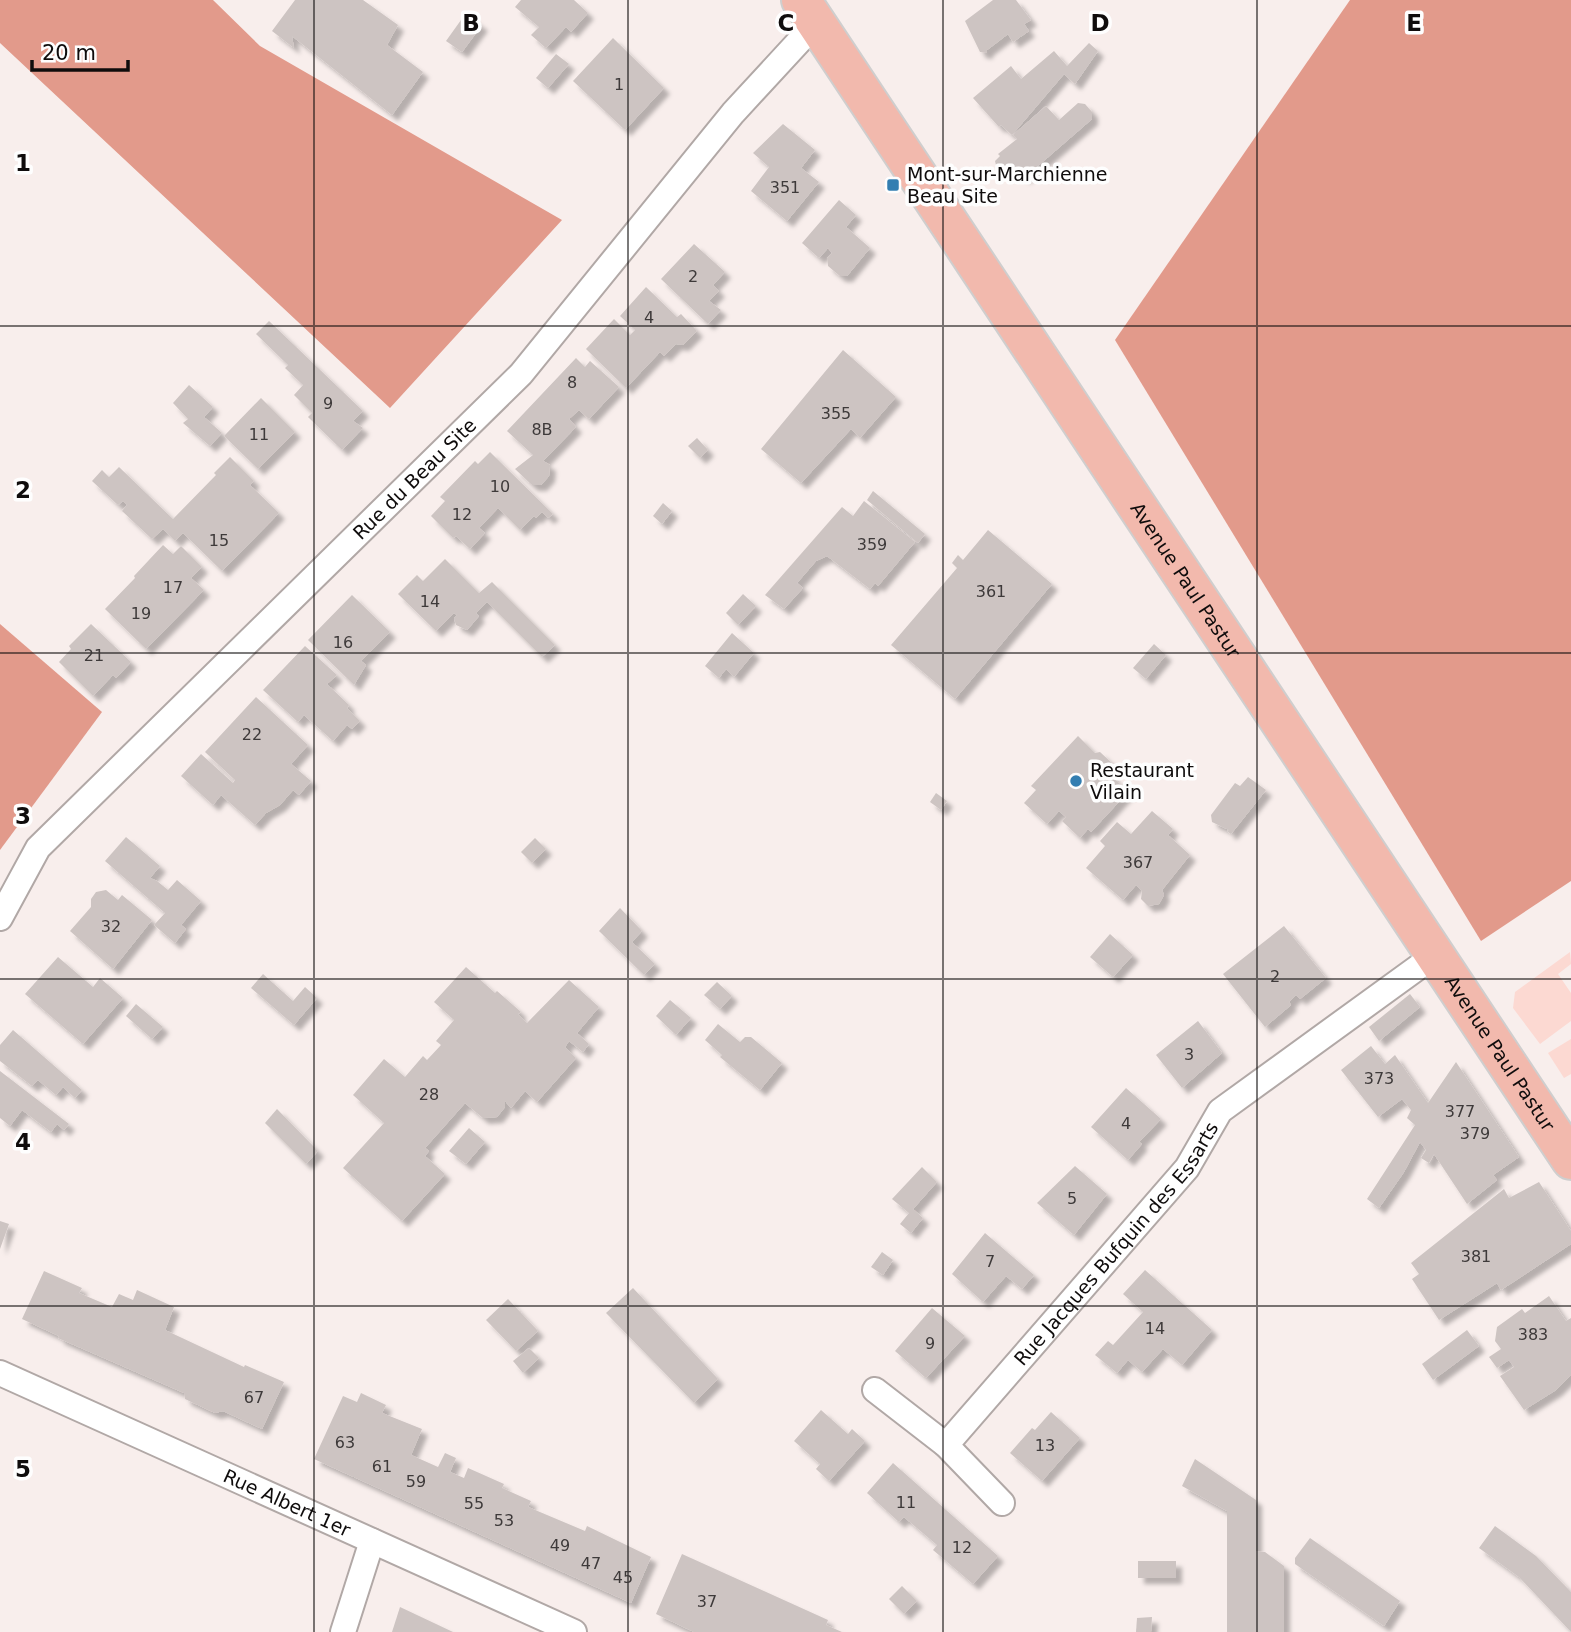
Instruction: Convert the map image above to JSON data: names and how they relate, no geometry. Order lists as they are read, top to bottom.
{
  "streets": {
    "main road": ["Avenue Paul Pastur"],
    "street": ["Rue du Beau Site", "Rue Jacques Bufquin des Essarts", "Rue Albert 1er"]
  },
  "crossings": [
    ["Rue du Beau Site", "Avenue Paul Pastur"],
    ["Avenue Paul Pastur", "Rue Jacques Bufquin des Essarts"]
  ],
  "places": {
    "transit": ["Mont-sur-Marchienne Beau Site"],
    "other": ["Restaurant Vilain"]
  },
  "house_numbers": [
    "1",
    "351",
    "2",
    "4",
    "8",
    "9",
    "355",
    "8B",
    "11",
    "10",
    "12",
    "15",
    "359",
    "17",
    "361",
    "14",
    "19",
    "16",
    "21",
    "22",
    "367",
    "32",
    "2",
    "3",
    "373",
    "28",
    "377",
    "4",
    "379",
    "5",
    "381",
    "7",
    "14",
    "383",
    "9",
    "67",
    "63",
    "13",
    "61",
    "59",
    "11",
    "55",
    "53",
    "49",
    "12",
    "47",
    "45",
    "37"
  ],
  "scale_bar": "20 m",
  "grid": {
    "columns": [
      "B",
      "C",
      "D",
      "E"
    ],
    "rows": [
      "1",
      "2",
      "3",
      "4",
      "5"
    ]
  }
}
